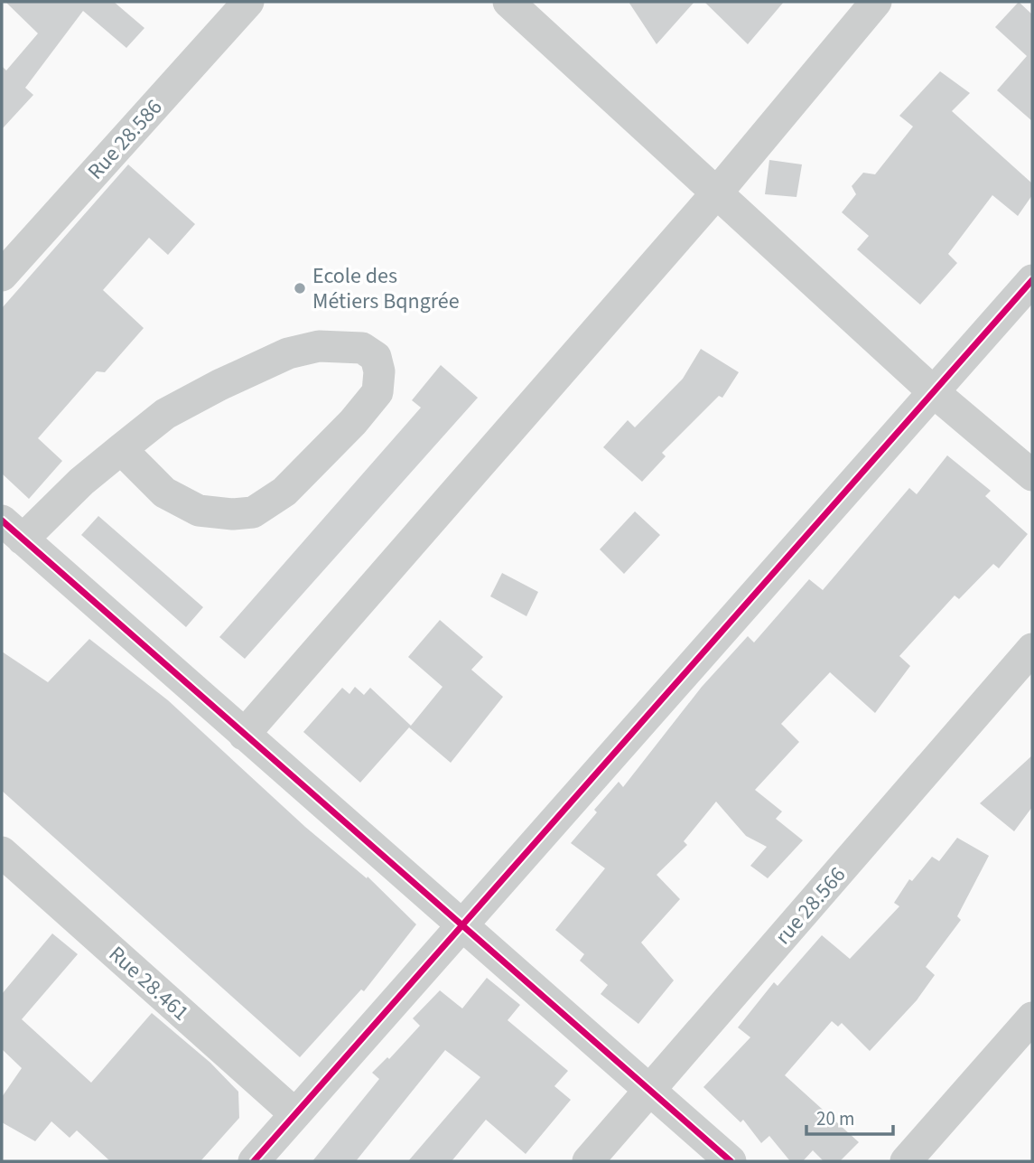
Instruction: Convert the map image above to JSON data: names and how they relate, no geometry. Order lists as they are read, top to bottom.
{
  "streets": {
    "street": ["Rue 28.586", "rue 28.566", "Rue 28.461"]
  },
  "places": ["Ecole des Métiers Bqngrée"],
  "scale_bar": "20 m"
}
